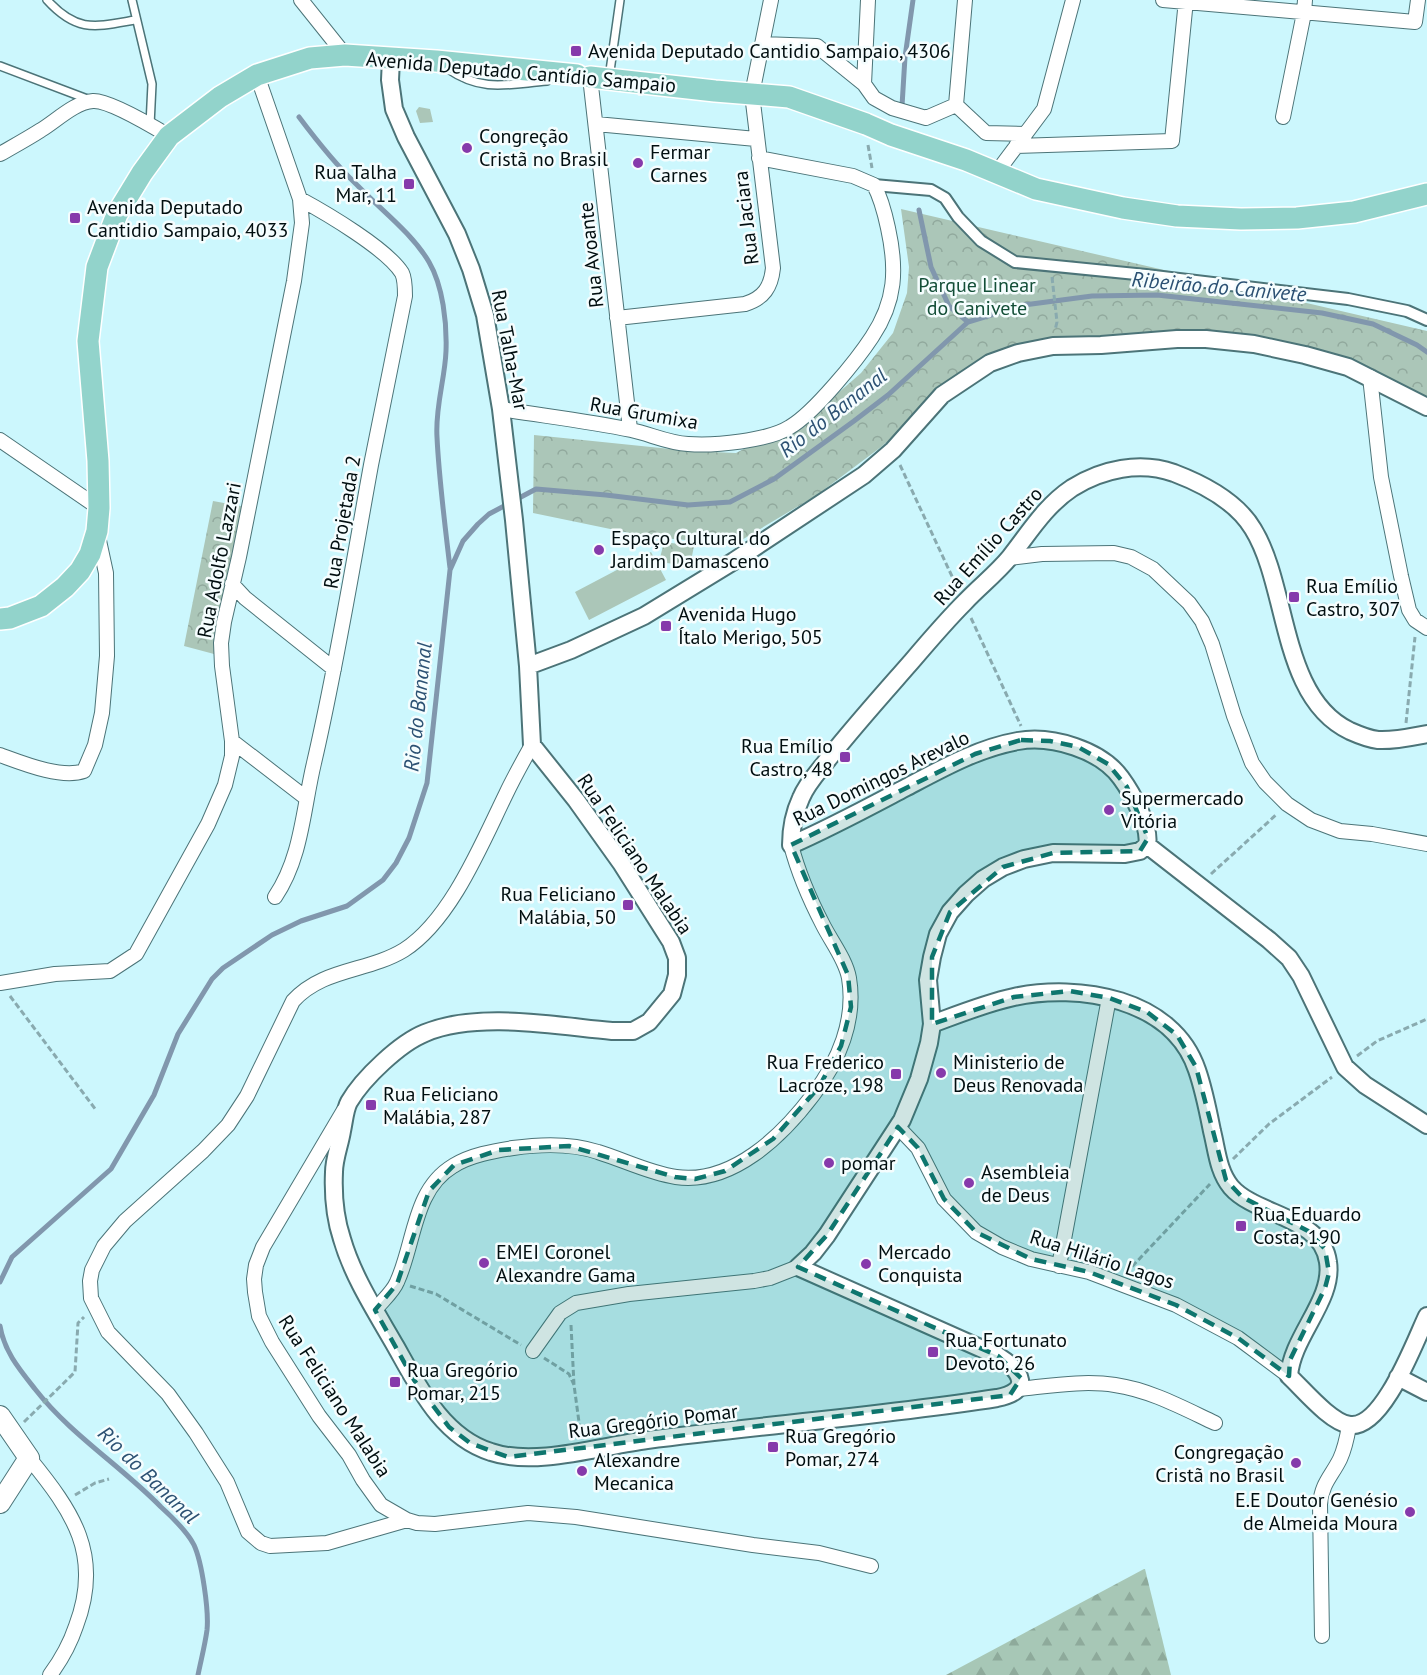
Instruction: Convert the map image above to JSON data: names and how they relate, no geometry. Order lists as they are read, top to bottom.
{
  "streets": {
    "main road": ["Avenida Deputado Cantídio Sampaio"],
    "street": [
      "Rua Jaciara",
      "Rua Avoante",
      "Rua Talha-Mar",
      "Rua Grumixa",
      "Rua Projetada 2",
      "Rua Emílio Castro",
      "Rua Adolfo Lazzari",
      "Rua Domingos Arevalo",
      "Rua Feliciano Malabia",
      "Rua Hilário Lagos",
      "Rua Gregório Pomar"
    ]
  },
  "crossings": [
    ["Avenida Deputado Cantídio Sampaio", "Rua Jaciara"],
    ["Avenida Deputado Cantídio Sampaio", "Rua Avoante"],
    ["Avenida Deputado Cantídio Sampaio", "Rua Talha-Mar"],
    ["Avenida Deputado Cantídio Sampaio", "Rua Adolfo Lazzari"],
    ["Rua Jaciara", "Rua Avoante"],
    ["Rua Avoante", "Rua Grumixa"],
    ["Rua Talha-Mar", "Rua Grumixa"],
    ["Rua Talha-Mar", "Rua Feliciano Malabia"],
    ["Rua Projetada 2", "Rua Adolfo Lazzari"],
    ["Rua Emílio Castro", "Rua Domingos Arevalo"],
    ["Rua Domingos Arevalo", "Rua Gregório Pomar"],
    ["Rua Feliciano Malabia", "Rua Gregório Pomar"]
  ],
  "water": ["Ribeirão do Canivete", "Rio do Bananal"],
  "parks": ["Parque Linear do Canivete"],
  "places": {
    "transit": [
      "Avenida Deputado Cantidio Sampaio, 4306",
      "Rua Talha Mar, 11",
      "Avenida Deputado Cantidio Sampaio, 4033",
      "Rua Emílio Castro, 307",
      "Avenida Hugo Ítalo Merigo, 505",
      "Rua Emílio Castro, 48",
      "Rua Feliciano Malábia, 50",
      "Rua Frederico Lacroze, 198",
      "Rua Feliciano Malábia, 287",
      "Rua Eduardo Costa, 190",
      "Rua Fortunato Devoto, 26",
      "Rua Gregório Pomar, 215",
      "Rua Gregório Pomar, 274"
    ],
    "other": [
      "Congreção Cristã no Brasil",
      "Fermar Carnes",
      "Espaço Cultural do Jardim Damasceno",
      "Supermercado Vitória",
      "Ministerio de Deus Renovada",
      "pomar",
      "Asembleia de Deus",
      "EMEI Coronel Alexandre Gama",
      "Mercado Conquista",
      "Congregação Cristã no Brasil",
      "Alexandre Mecanica",
      "E.E Doutor Genésio de Almeida Moura"
    ]
  }
}
